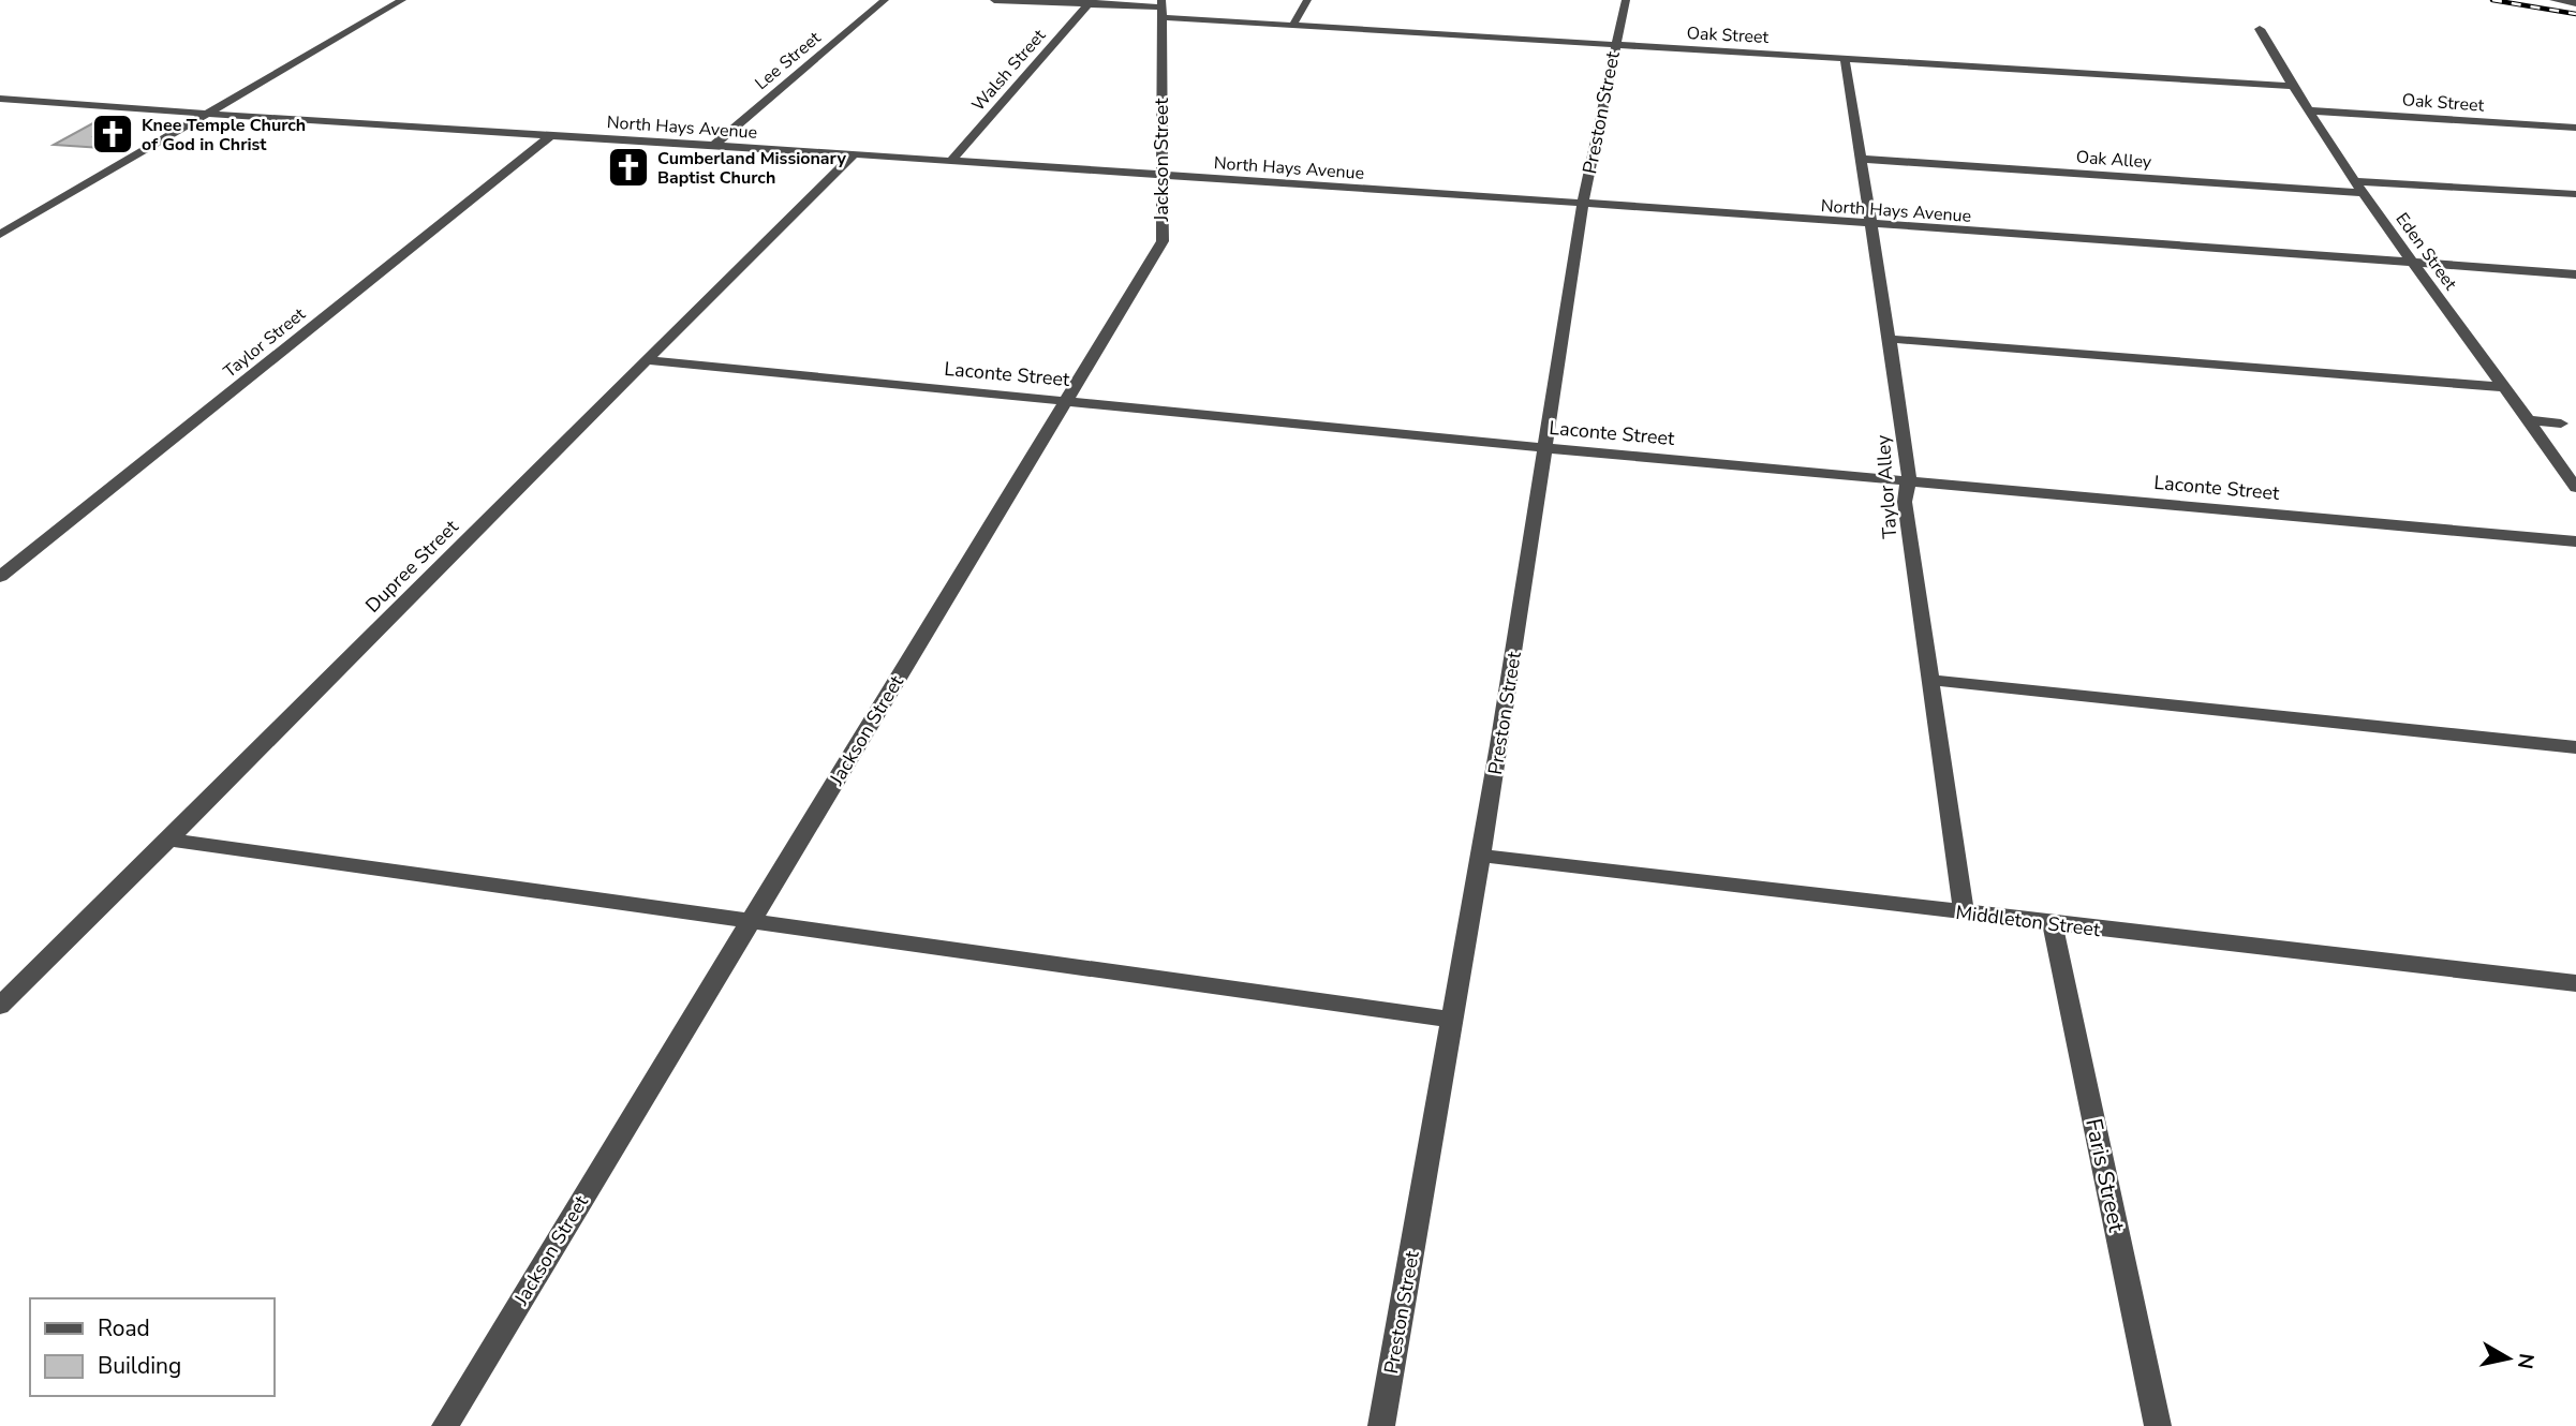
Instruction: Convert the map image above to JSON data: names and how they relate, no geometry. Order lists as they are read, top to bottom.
{
  "streets": {
    "street": [
      "Oak Street",
      "Lee Street",
      "Walsh Street",
      "Preston Street",
      "North Hays Avenue",
      "Oak Alley",
      "Jackson Street",
      "Eden Street",
      "Taylor Street",
      "Laconte Street",
      "Taylor Alley",
      "Dupree Street",
      "Middleton Street",
      "Faris Street"
    ]
  },
  "crossings": [
    ["Oak Street", "Walsh Street"],
    ["Oak Street", "Preston Street"],
    ["Oak Street", "Jackson Street"],
    ["Oak Street", "Eden Street"],
    ["Oak Street", "Taylor Alley"],
    ["Lee Street", "North Hays Avenue"],
    ["Walsh Street", "North Hays Avenue"],
    ["Preston Street", "North Hays Avenue"],
    ["Preston Street", "Laconte Street"],
    ["Preston Street", "Middleton Street"],
    ["North Hays Avenue", "Jackson Street"],
    ["North Hays Avenue", "Eden Street"],
    ["North Hays Avenue", "Taylor Street"],
    ["North Hays Avenue", "Taylor Alley"],
    ["North Hays Avenue", "Dupree Street"],
    ["Oak Alley", "Eden Street"],
    ["Oak Alley", "Taylor Alley"],
    ["Jackson Street", "Laconte Street"],
    ["Laconte Street", "Taylor Alley"],
    ["Laconte Street", "Dupree Street"],
    ["Taylor Alley", "Middleton Street"],
    ["Middleton Street", "Faris Street"]
  ],
  "places": {
    "church": ["Knee Temple Church of God in Christ", "Cumberland Missionary Baptist Church"]
  },
  "legend": ["Road", "Building"],
  "north": "right"
}
